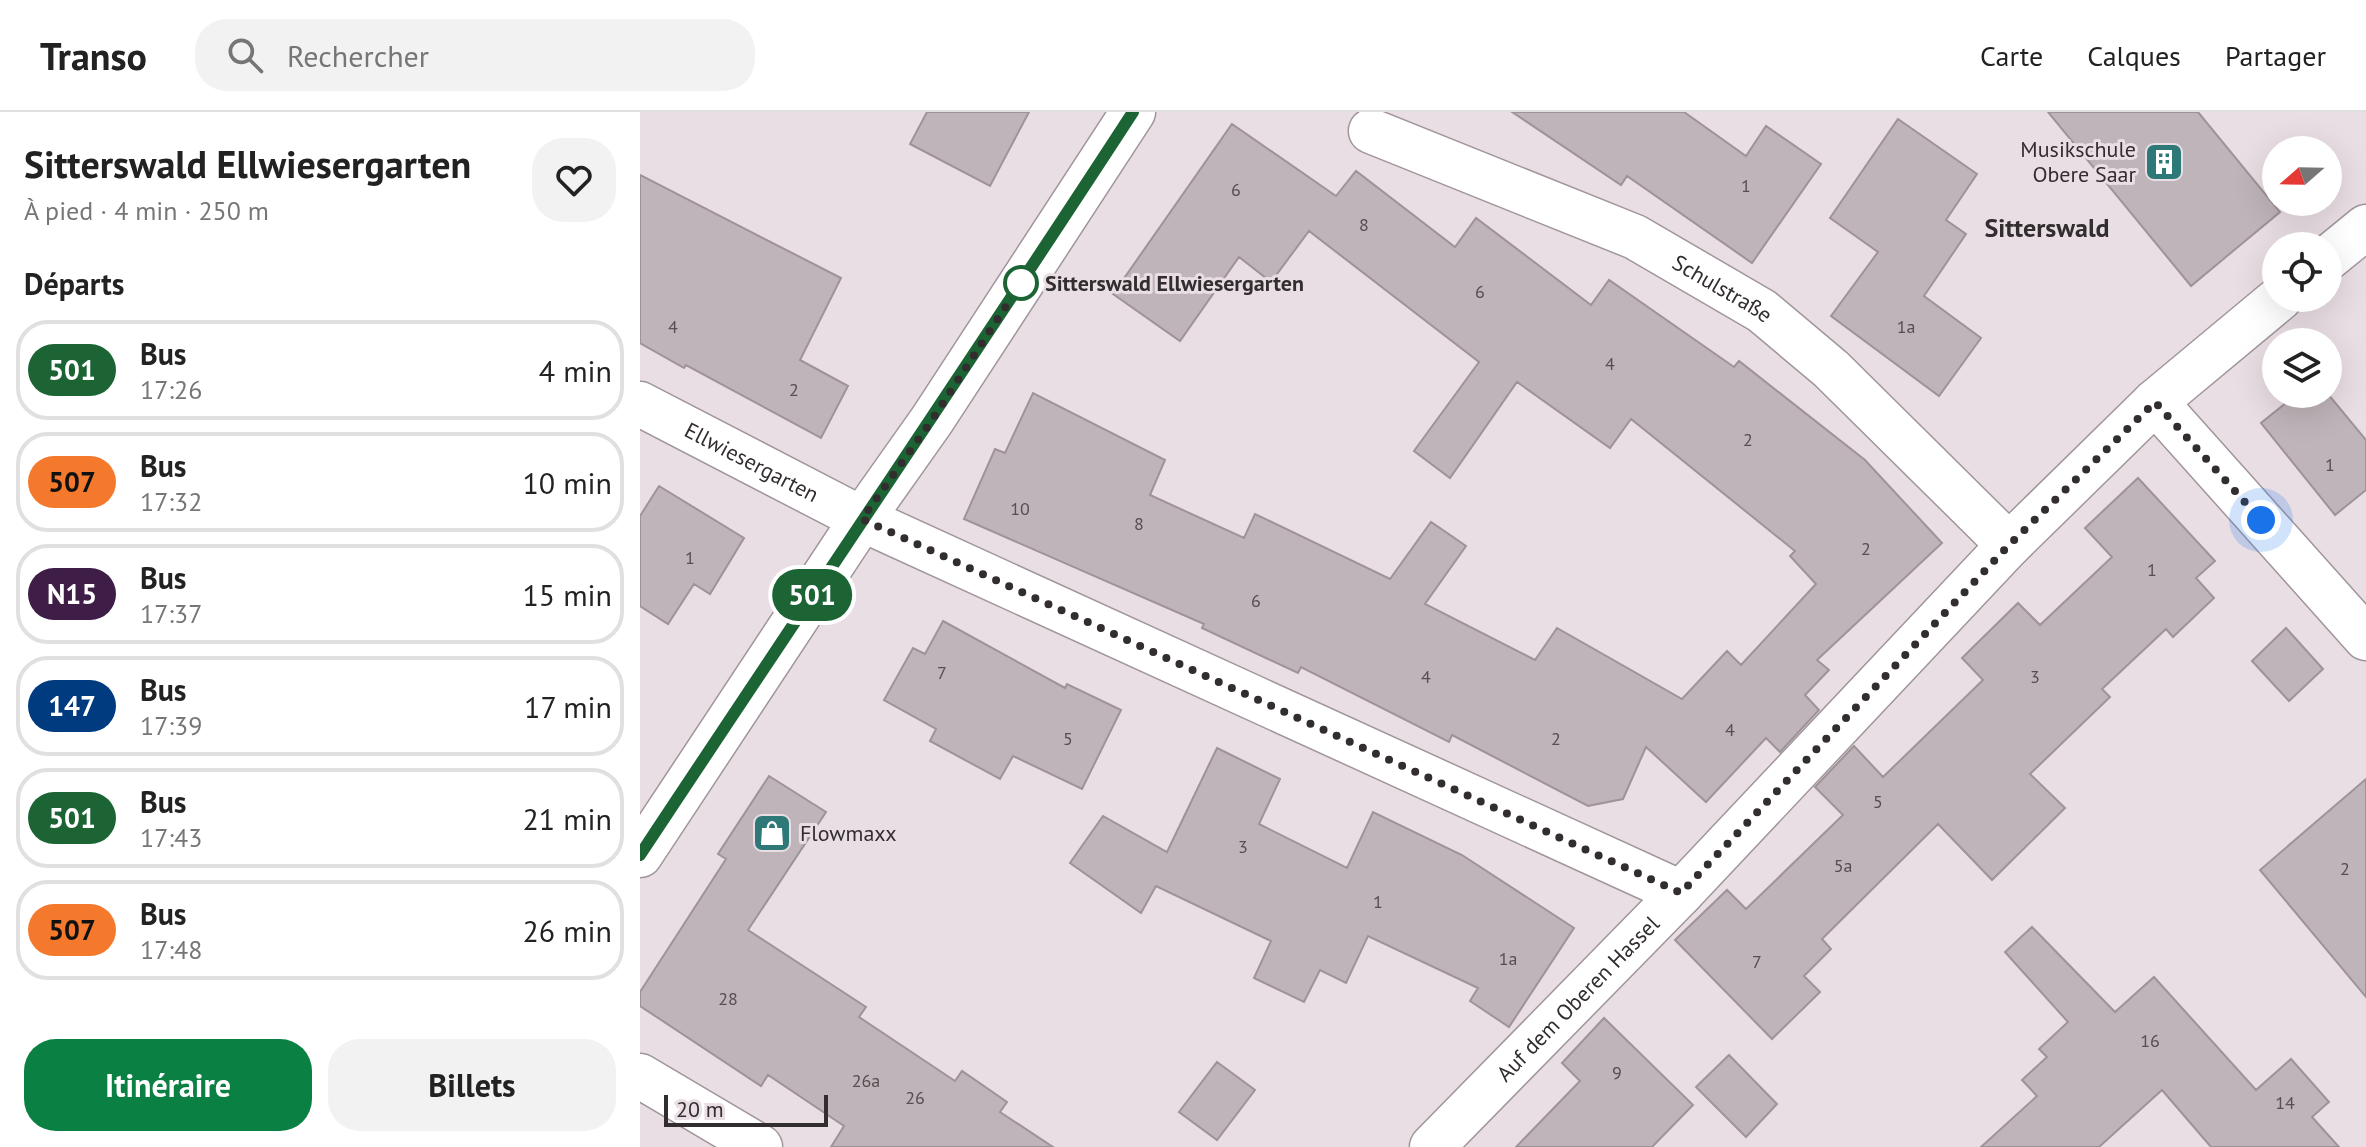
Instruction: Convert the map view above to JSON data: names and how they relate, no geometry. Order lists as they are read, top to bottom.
{
  "streets": {
    "street": ["Schulstraße", "Ellwiesergarten", "Auf dem Oberen Hassel"]
  },
  "crossings": [
    ["Schulstraße", "Auf dem Oberen Hassel"],
    ["Ellwiesergarten", "Auf dem Oberen Hassel"]
  ],
  "districts": ["Sitterswald"],
  "places": {
    "building": ["Musikschule Obere Saar"],
    "other": ["Sitterswald Ellwiesergarten"],
    "shop": ["Flowmaxx"]
  },
  "lines": ["bus line 501"],
  "house_numbers": [
    "1",
    "6",
    "8",
    "6",
    "4",
    "1a",
    "4",
    "2",
    "2",
    "1",
    "10",
    "8",
    "2",
    "1",
    "1",
    "6",
    "7",
    "4",
    "3",
    "4",
    "5",
    "2",
    "5",
    "3",
    "5a",
    "2",
    "1",
    "1a",
    "7",
    "28",
    "16",
    "9",
    "26a",
    "26",
    "14"
  ],
  "scale_bar": "20 m",
  "north": "left",
  "page": {
    "header": "Transo",
    "search": "Rechercher",
    "nav": ["Carte", "Calques", "Partager"],
    "heading": [
      ["Sitterswald Ellwiesergarten", "À pied · 4 min · 250 m"],
      "Départs"
    ],
    "on_map": "501",
    "list": [
      {
        "mark": "501",
        "name": "Bus",
        "note": "17:26",
        "value": "4 min"
      },
      {
        "mark": "507",
        "name": "Bus",
        "note": "17:32",
        "value": "10 min"
      },
      {
        "mark": "N15",
        "name": "Bus",
        "note": "17:37",
        "value": "15 min"
      },
      {
        "mark": "147",
        "name": "Bus",
        "note": "17:39",
        "value": "17 min"
      },
      {
        "mark": "501",
        "name": "Bus",
        "note": "17:43",
        "value": "21 min"
      },
      {
        "mark": "507",
        "name": "Bus",
        "note": "17:48",
        "value": "26 min"
      }
    ],
    "buttons": ["Itinéraire", "Billets"],
    "scale": "20 m"
  }
}
